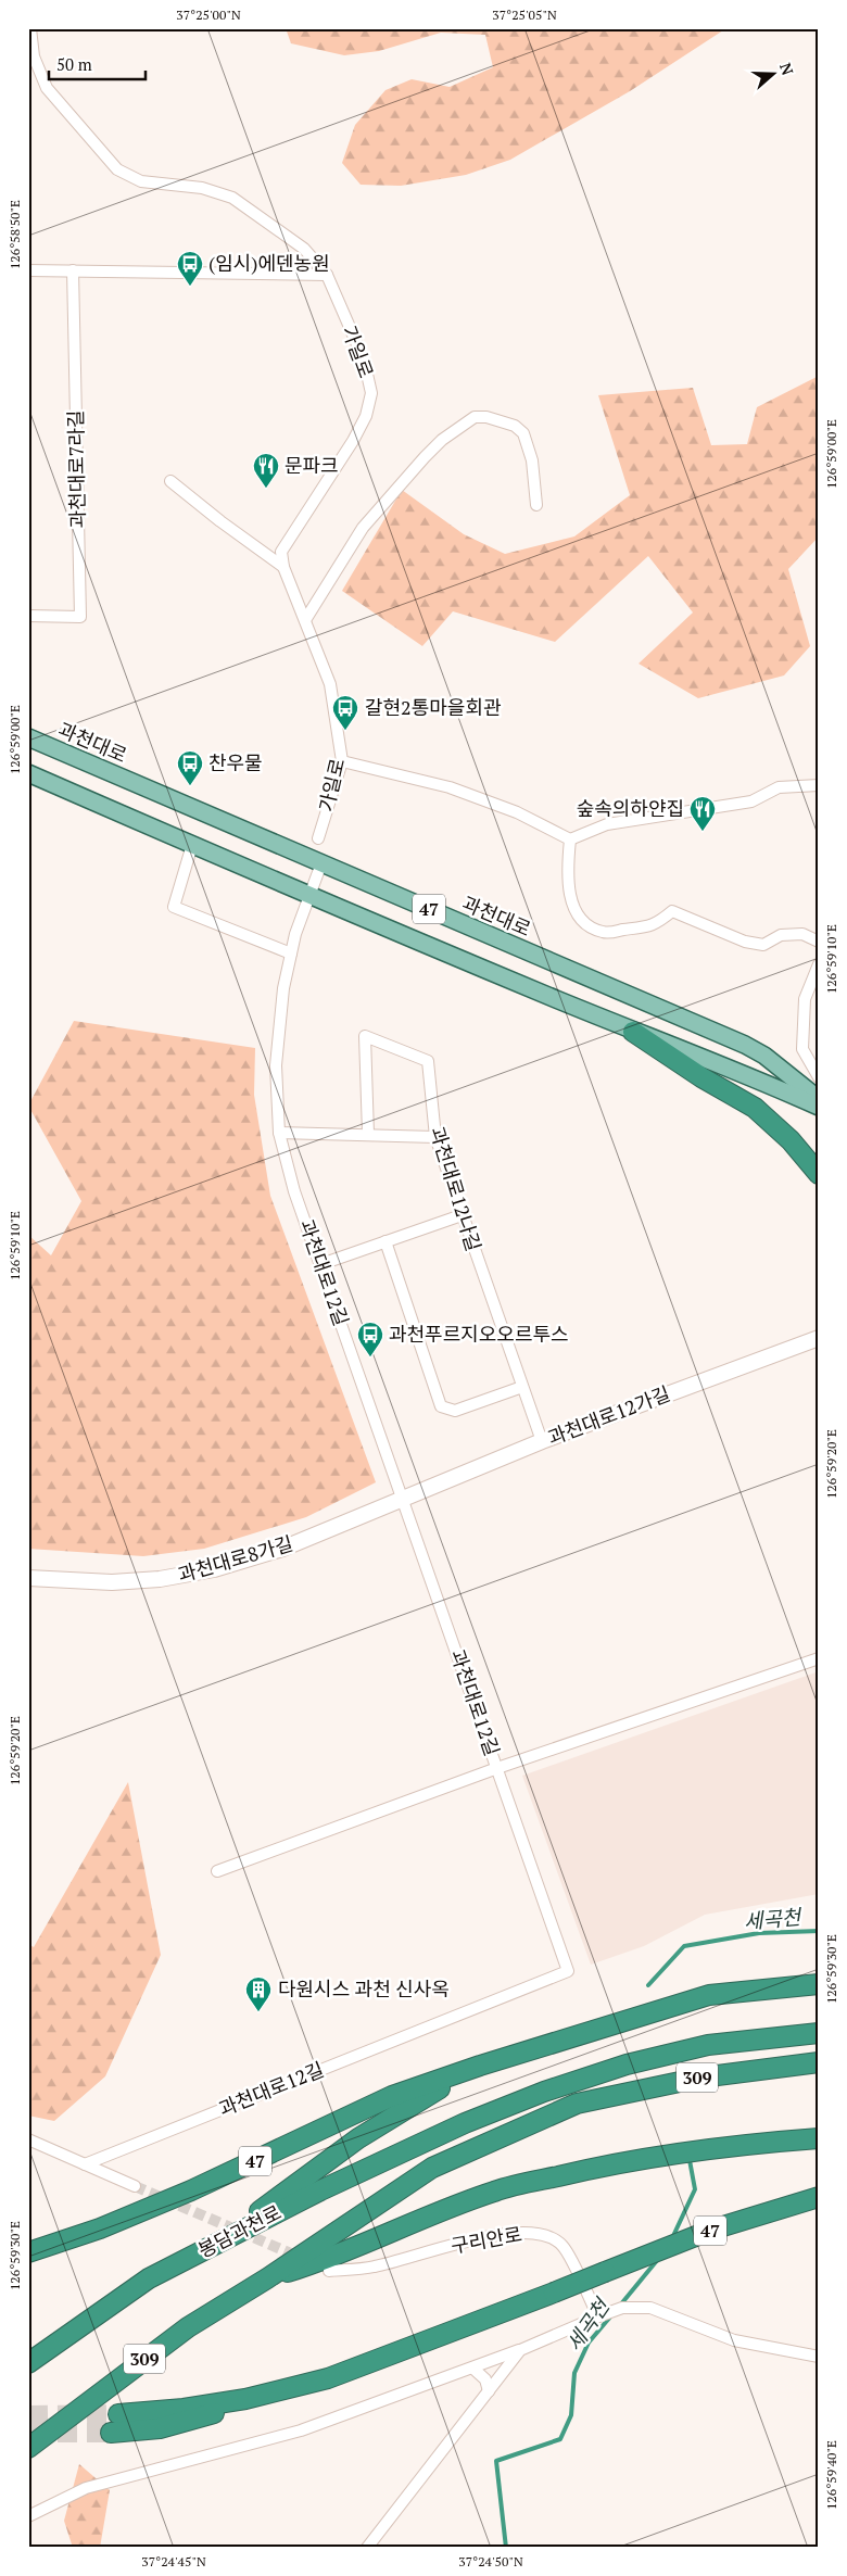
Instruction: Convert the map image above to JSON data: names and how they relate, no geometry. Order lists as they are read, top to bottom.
{
  "streets": {
    "highway": ["47", "309", "봉담과천로"],
    "main road": ["과천대로"],
    "street": [
      "가일로",
      "과천대로7라길",
      "과천대로12나길",
      "과천대로12길",
      "과천대로12가길",
      "과천대로8가길",
      "구리안로"
    ]
  },
  "crossings": [
    ["과천대로", "과천대로12길"],
    ["과천대로12나길", "과천대로12가길"],
    ["과천대로12길", "과천대로12가길"],
    ["과천대로12길", "과천대로8가길"],
    ["과천대로12가길", "과천대로8가길"]
  ],
  "water": ["세곡천"],
  "places": {
    "bus stop": [
      "(임시)에덴농원",
      "갈현2통마을회관",
      "찬우물",
      "과천푸르지오오르투스"
    ],
    "restaurant": ["문파크", "숲속의하얀집"],
    "building": ["다원시스 과천 신사옥"]
  },
  "scale_bar": "50 m",
  "north": "right",
  "coordinates": [
    "37°25'00\"N",
    "37°25'05\"N",
    "126°58'50\"E",
    "126°59'00\"E",
    "126°59'10\"E",
    "126°59'20\"E",
    "126°59'30\"E",
    "126°59'40\"E",
    "37°24'45\"N",
    "37°24'50\"N"
  ]
}
